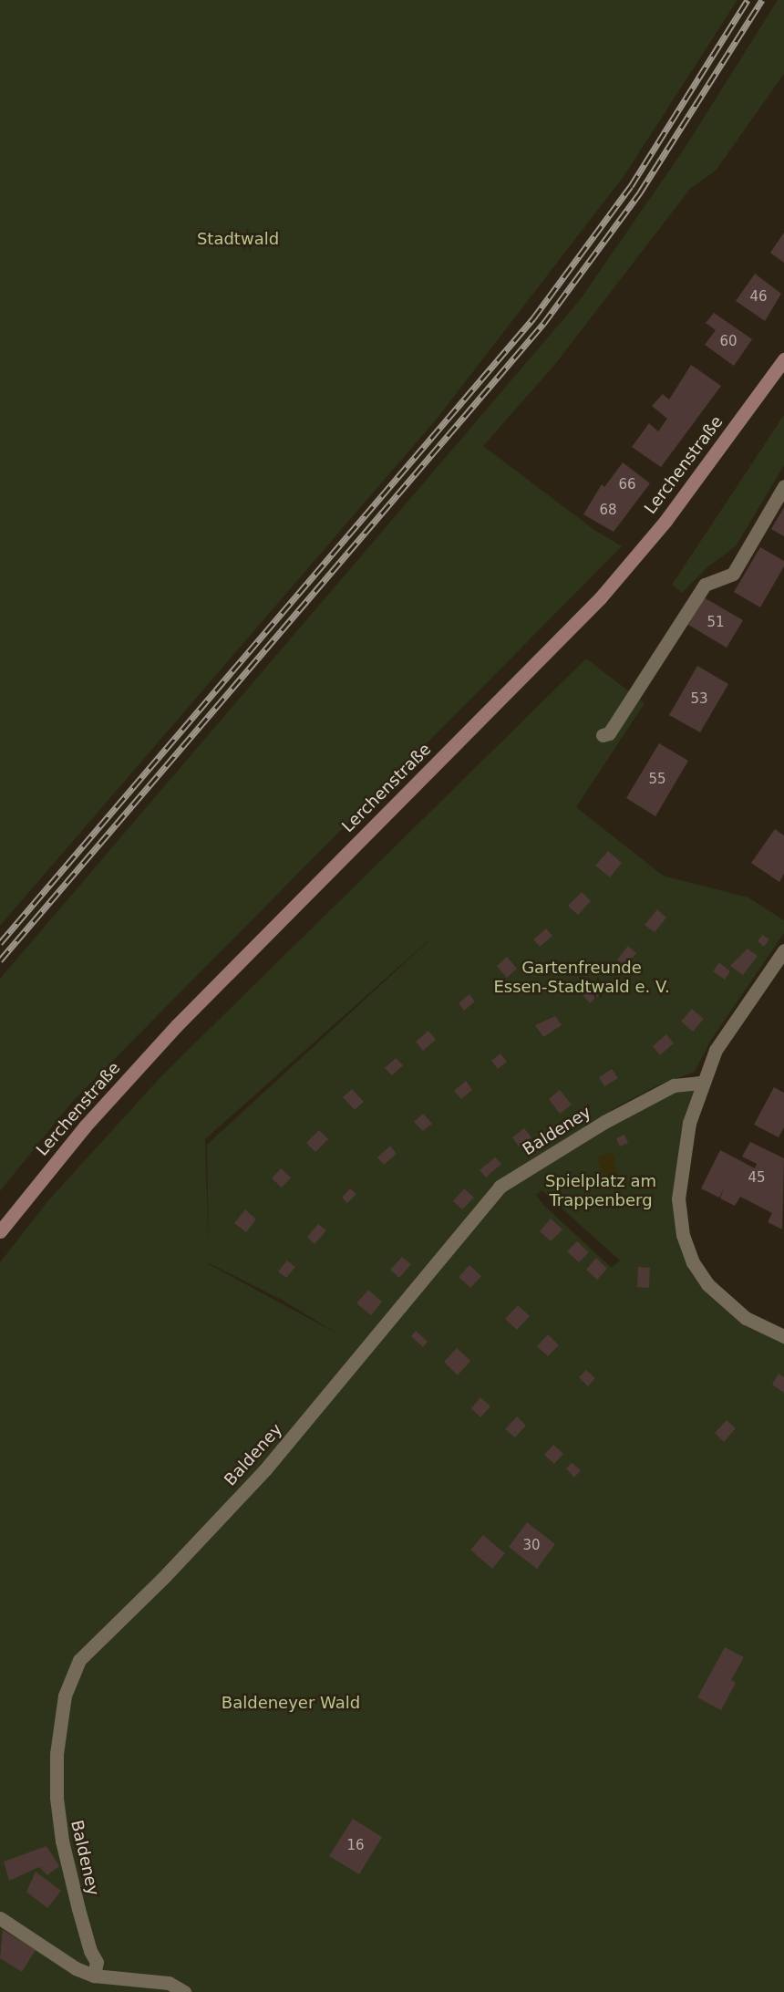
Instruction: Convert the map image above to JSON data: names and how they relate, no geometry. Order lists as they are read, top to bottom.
{
  "streets": {
    "main road": ["Lerchenstraße"],
    "street": ["Baldeney"]
  },
  "parks": [
    "Stadtwald",
    "Gartenfreunde Essen-Stadtwald e. V.",
    "Spielplatz am Trappenberg",
    "Baldeneyer Wald"
  ],
  "house_numbers": [
    "46",
    "60",
    "66",
    "68",
    "51",
    "53",
    "55",
    "45",
    "30",
    "16"
  ]
}
